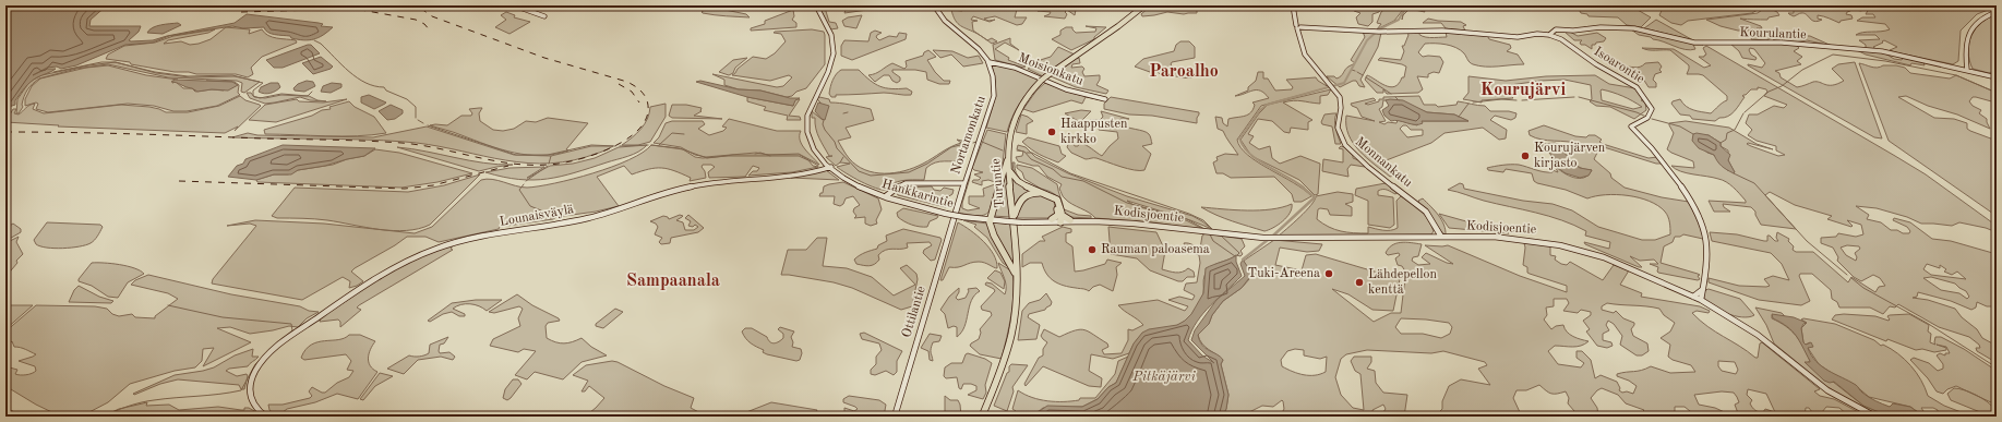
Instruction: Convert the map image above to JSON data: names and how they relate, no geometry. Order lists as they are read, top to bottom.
{
  "streets": {
    "highway": ["Turuntie"],
    "street": [
      "Kourulantie",
      "Isoarontie",
      "Moisionkatu",
      "Nortamonkatu",
      "Monnankatu",
      "Hankkarintie",
      "Kodisjoentie",
      "Lounaisväylä",
      "Ottilantie"
    ]
  },
  "crossings": [
    ["Kourulantie", "Isoarontie"],
    ["Isoarontie", "Monnankatu"],
    ["Isoarontie", "Kodisjoentie"],
    ["Moisionkatu", "Nortamonkatu"],
    ["Nortamonkatu", "Ottilantie"],
    ["Monnankatu", "Kodisjoentie"],
    ["Turuntie", "Kodisjoentie"],
    ["Hankkarintie", "Kodisjoentie"],
    ["Hankkarintie", "Lounaisväylä"]
  ],
  "districts": ["Paroalho", "Kourujärvi", "Sampaanala"],
  "water": ["Pitkäjärvi"],
  "places": [
    "Haappusten kirkko",
    "Kourujärven kirjasto",
    "Rauman paloasema",
    "Tuki-Areena",
    "Lähdepellon kenttä"
  ]
}
